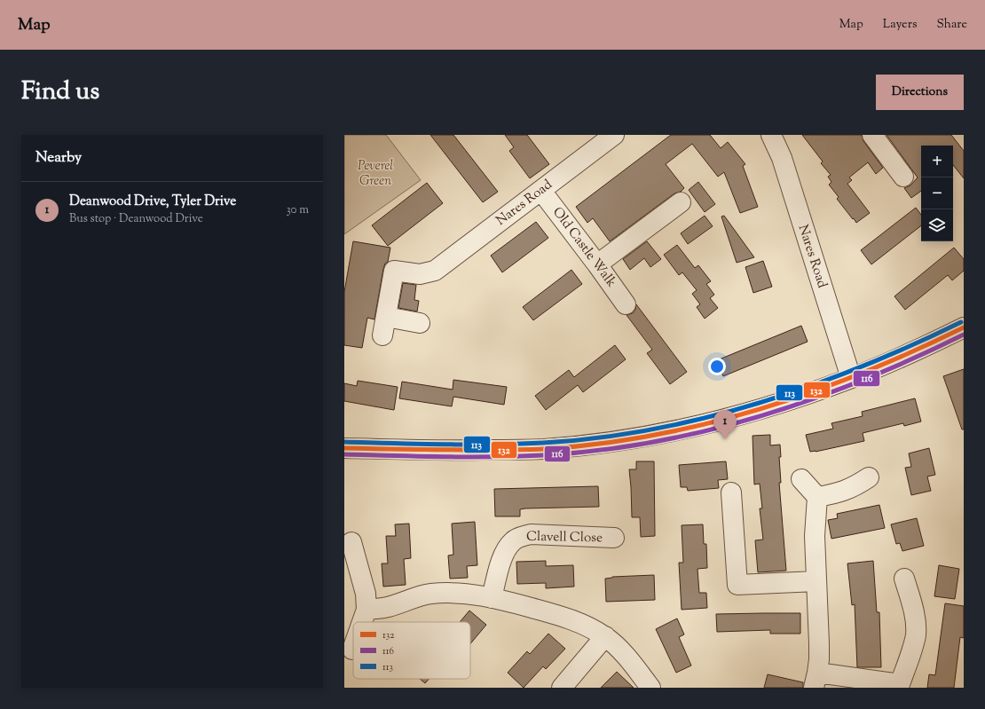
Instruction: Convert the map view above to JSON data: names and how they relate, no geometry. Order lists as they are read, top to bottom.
{
  "streets": {
    "street": ["Nares Road", "Old Castle Walk", "Clavell Close"]
  },
  "crossings": [
    ["Nares Road", "Old Castle Walk"]
  ],
  "parks": ["Peverel Green"],
  "lines": ["transit line 113", "transit line 132", "transit line 116"],
  "legend": ["132", "116", "113"],
  "page": {
    "header": "Map",
    "nav": ["Map", "Layers", "Share"],
    "title": "Find us",
    "buttons": "Directions",
    "heading": "Nearby",
    "map_buttons": ["+", "−"],
    "list": [
      {
        "mark": "1",
        "name": "Deanwood Drive, Tyler Drive",
        "note": "Bus stop · Deanwood Drive",
        "value": "30 m"
      }
    ],
    "pins": "1"
  }
}
